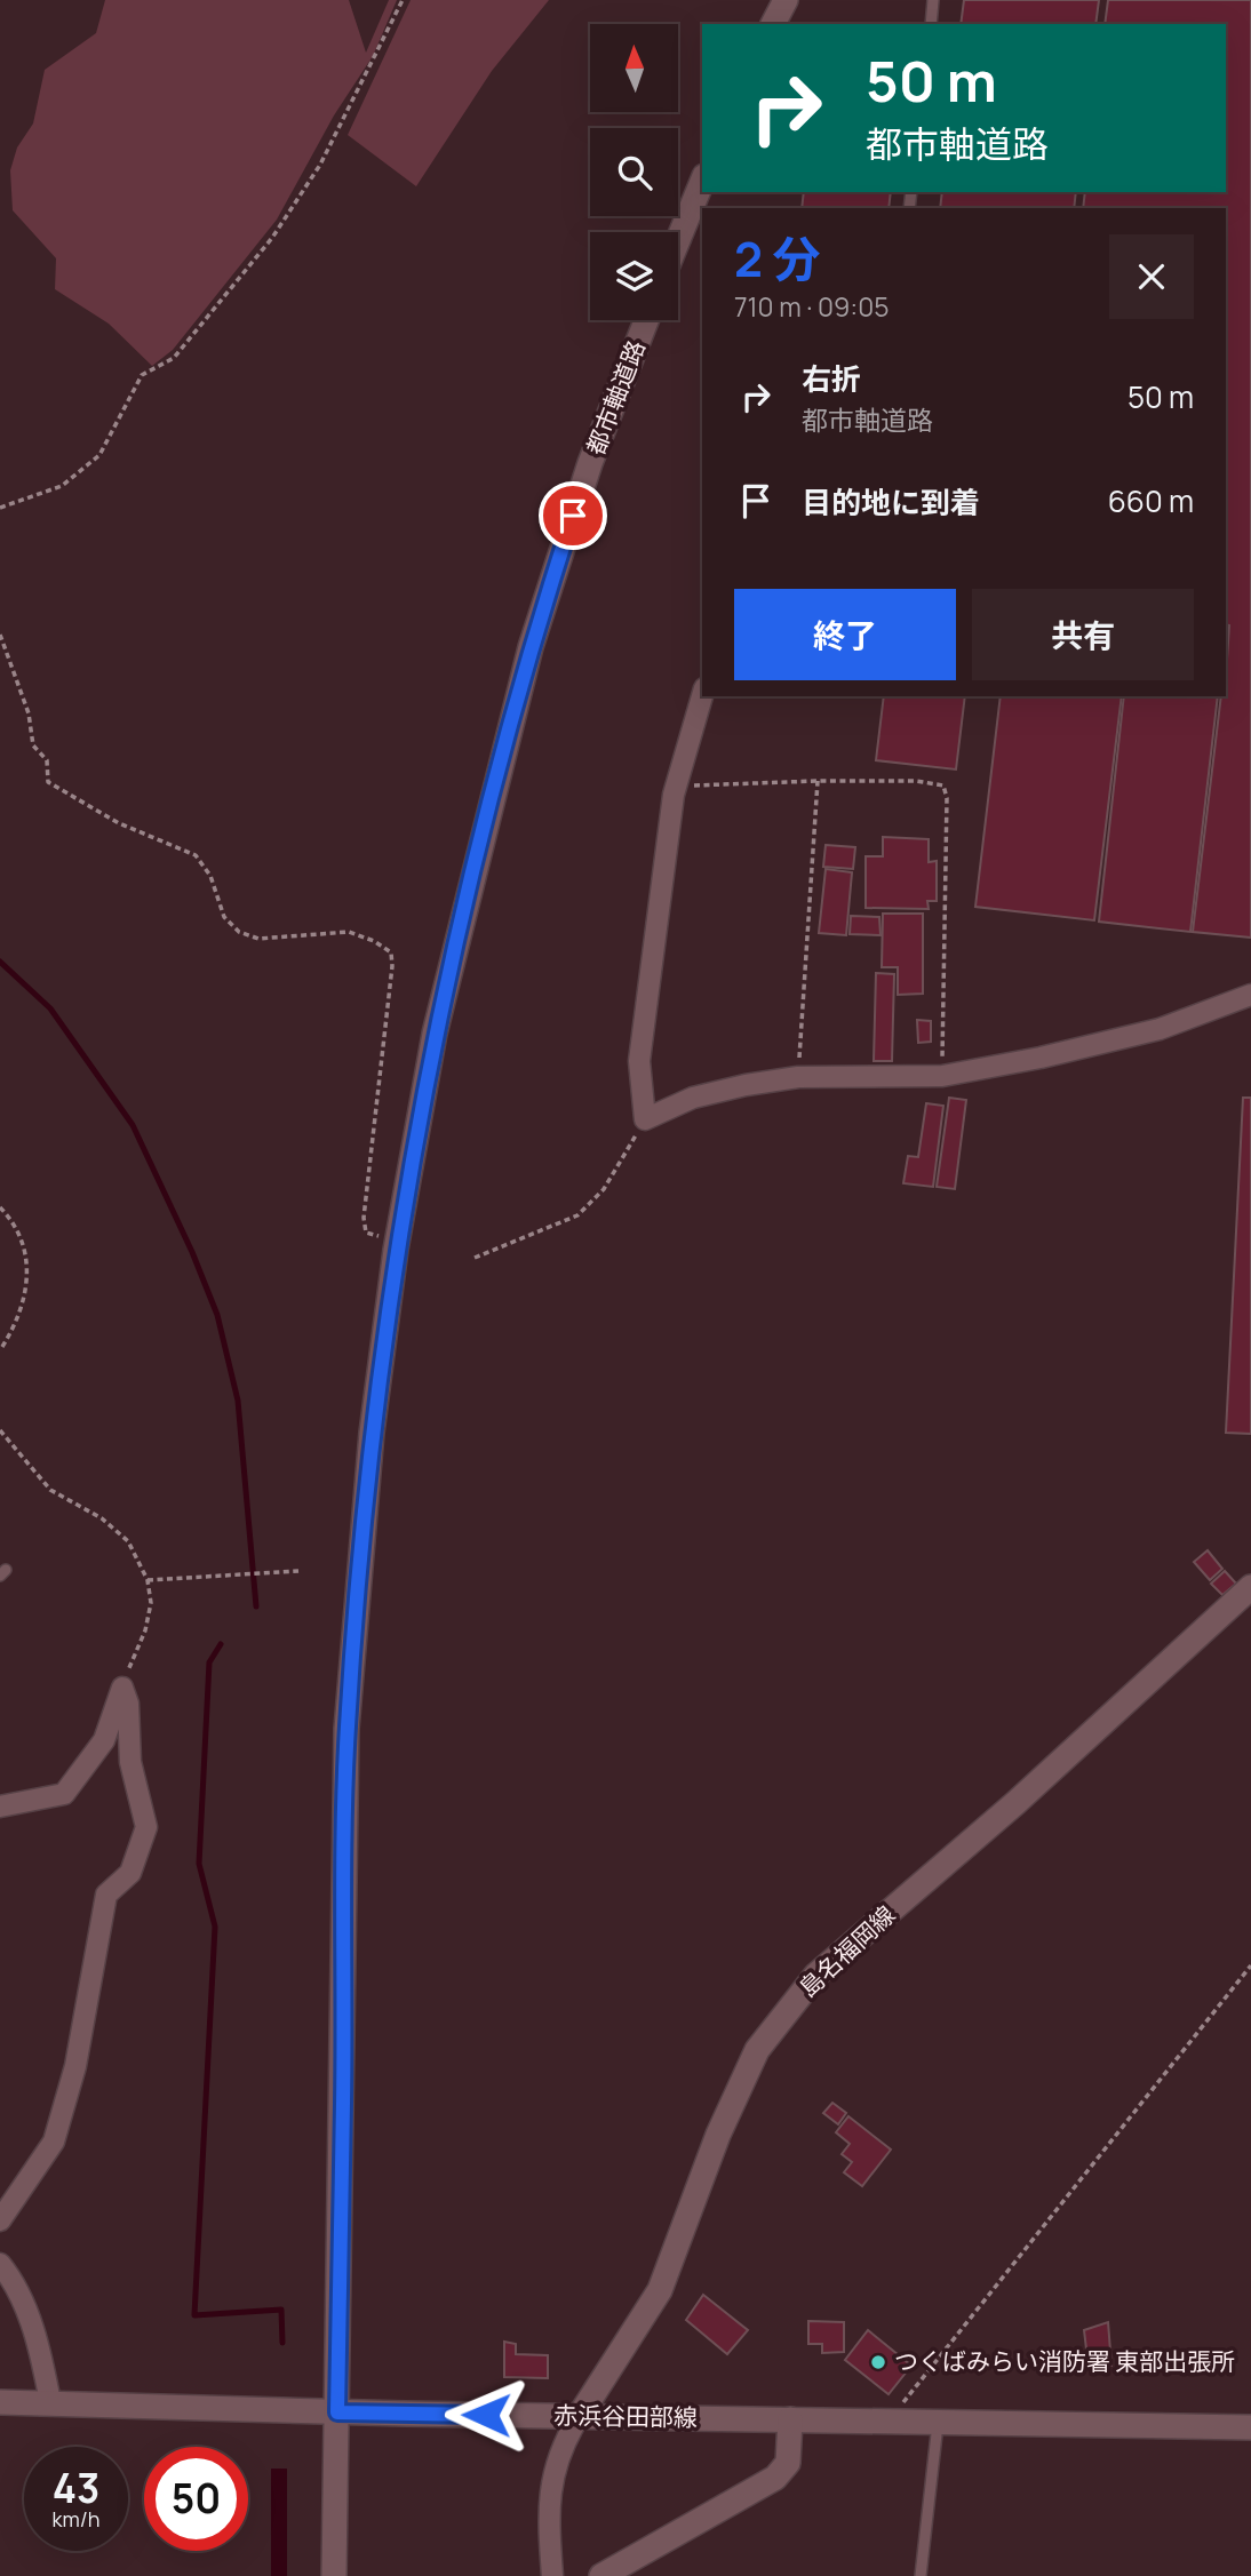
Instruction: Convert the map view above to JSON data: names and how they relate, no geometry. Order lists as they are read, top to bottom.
{
  "streets": {
    "main road": ["都市軸道路", "島名福岡線", "赤浜谷田部線"]
  },
  "crossings": [
    ["都市軸道路", "赤浜谷田部線"],
    ["島名福岡線", "赤浜谷田部線"]
  ],
  "places": ["つくばみらい消防署 東部出張所"],
  "north": "top",
  "page": {
    "turn": ["50 m", "都市軸道路"],
    "heading": ["2 分", "710 m · 09:05"],
    "list": [
      {
        "name": "右折",
        "note": "都市軸道路",
        "value": "50 m"
      },
      {
        "name": "目的地に到着",
        "value": "660 m"
      }
    ],
    "buttons": ["終了", "共有"],
    "speed": "43 km/h",
    "limit": "50"
  }
}
